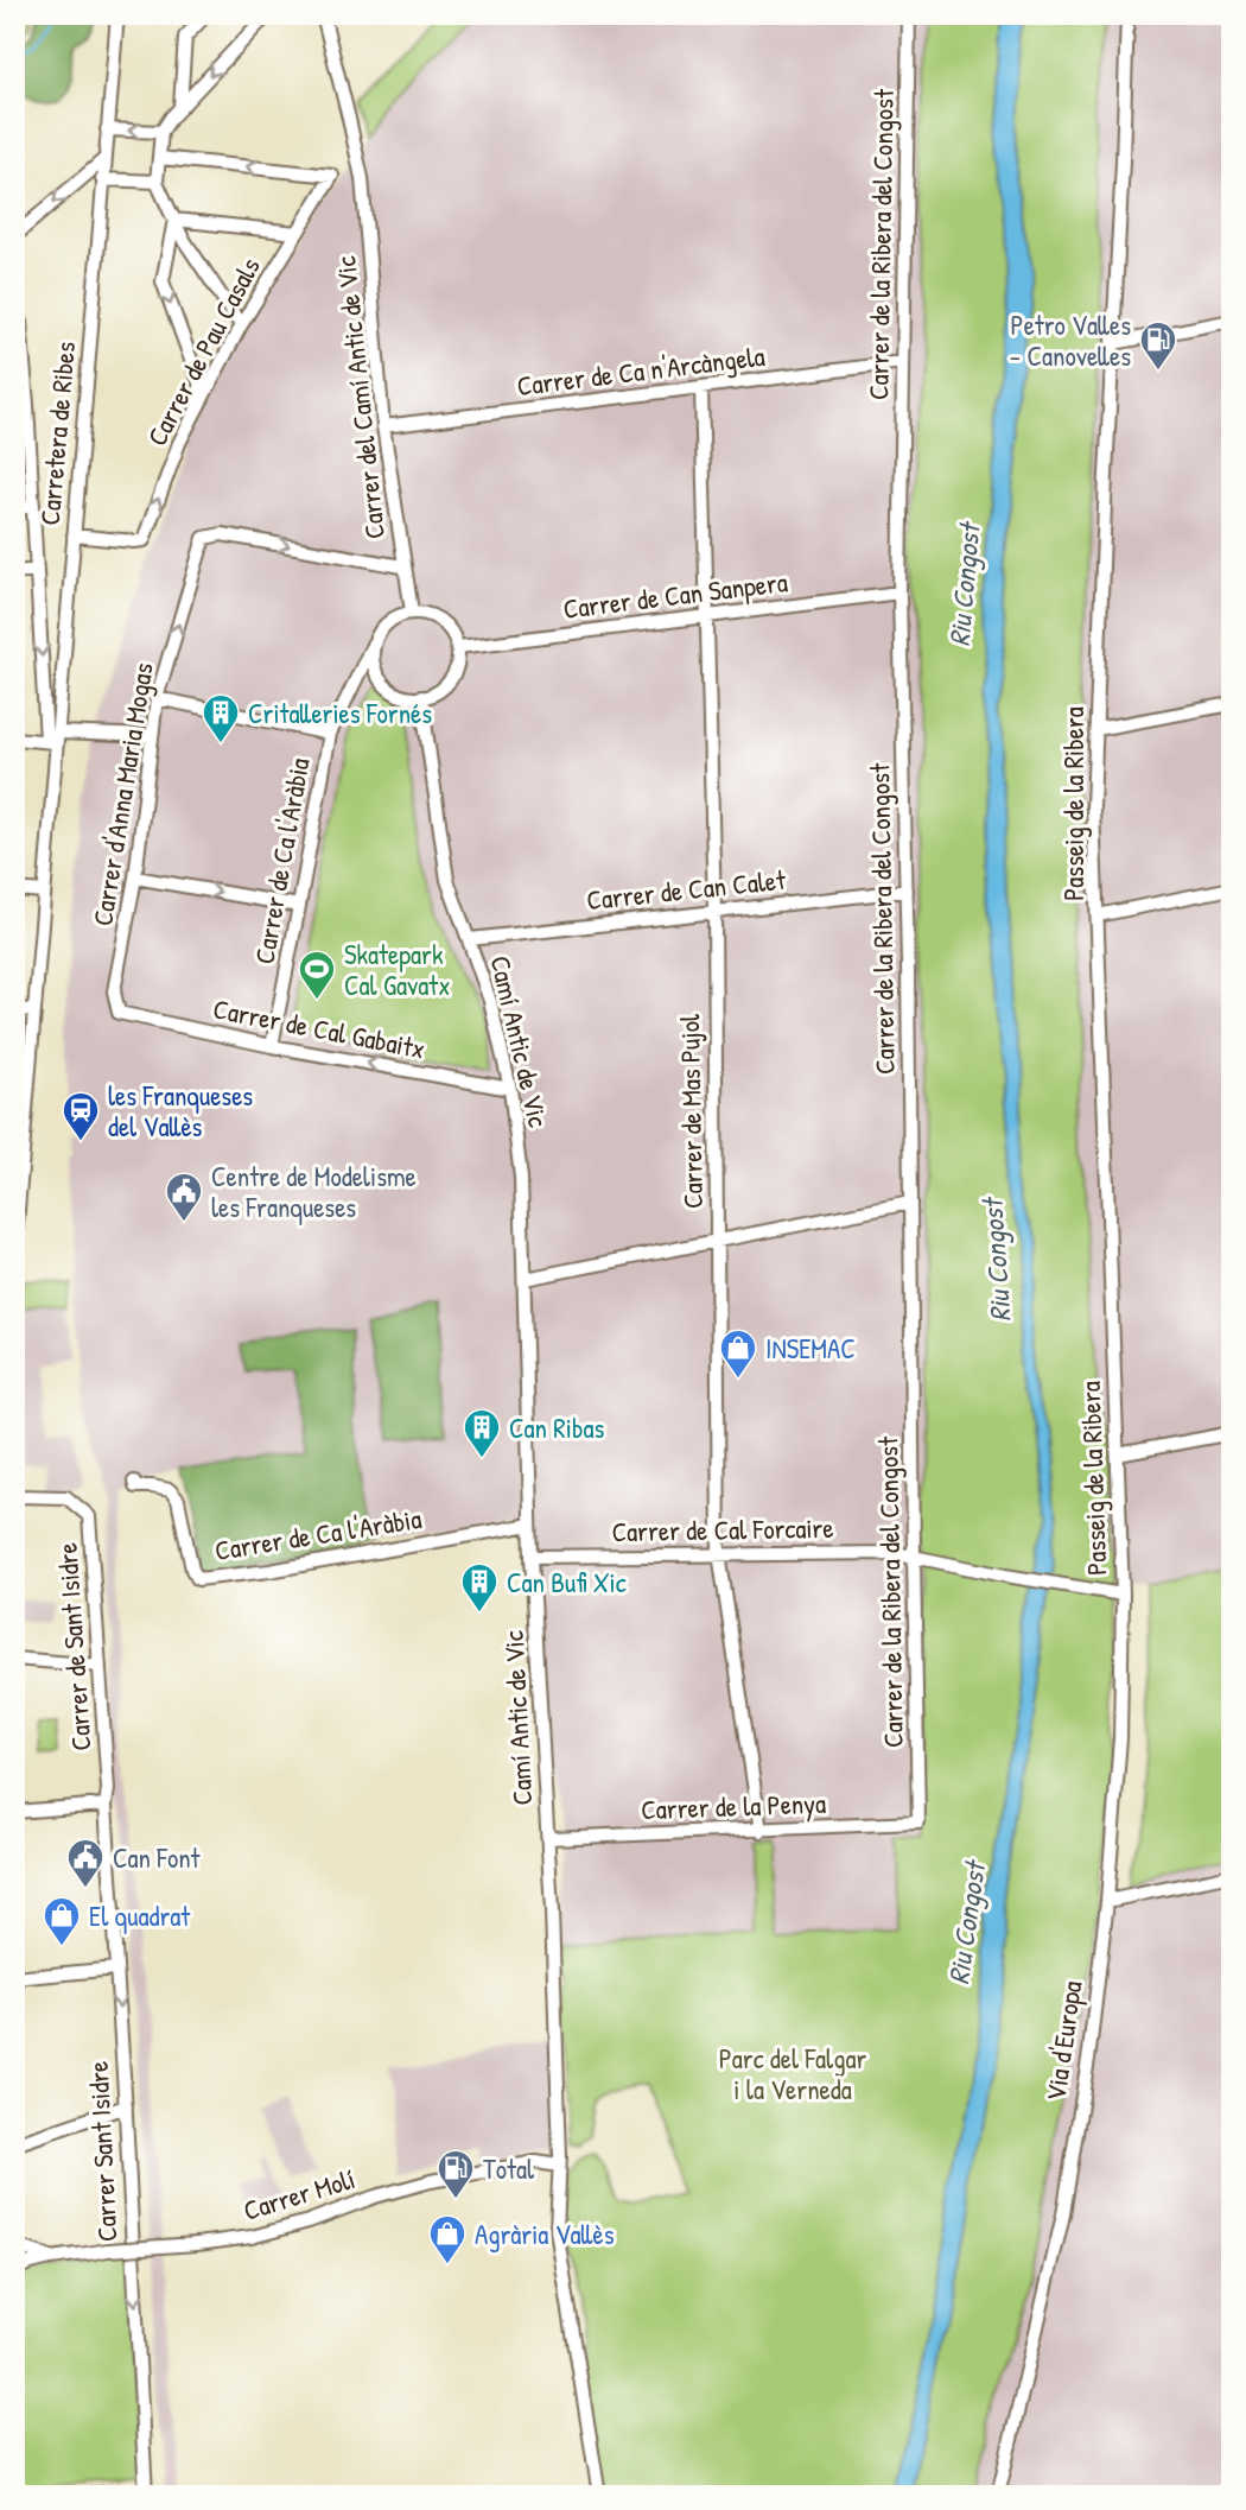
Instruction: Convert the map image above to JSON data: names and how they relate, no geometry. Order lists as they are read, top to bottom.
{
  "streets": {
    "street": [
      "Carrer de la Ribera del Congost",
      "Carrer de Pau Casals",
      "Carrer de Ca n'Arcàngela",
      "Carrer del Camí Antic de Vic",
      "Carretera de Ribes",
      "Carrer de Can Sanpera",
      "Carrer d'Anna Maria Mogas",
      "Passeig de la Ribera",
      "Carrer de Ca l'Aràbia",
      "Carrer de Can Calet",
      "Carrer de Cal Gabaitx",
      "Camí Antic de Vic",
      "Carrer de Mas Pujol",
      "Carrer de Cal Forcaire",
      "Carrer de Sant Isidre",
      "Carrer de la Penya",
      "Via d'Europa",
      "Carrer Sant Isidre",
      "Carrer Molí"
    ]
  },
  "crossings": [
    ["Carrer de la Ribera del Congost", "Carrer de Ca n'Arcàngela"],
    ["Carrer de la Ribera del Congost", "Carrer de Can Sanpera"],
    ["Carrer de la Ribera del Congost", "Carrer de Can Calet"],
    ["Carrer de la Ribera del Congost", "Carrer de Cal Forcaire"],
    ["Carrer de la Ribera del Congost", "Carrer de la Penya"],
    ["Carrer de Pau Casals", "Carretera de Ribes"],
    ["Carrer de Ca n'Arcàngela", "Carrer del Camí Antic de Vic"],
    ["Carrer de Ca n'Arcàngela", "Carrer de Mas Pujol"],
    ["Carrer del Camí Antic de Vic", "Carrer de Can Sanpera"],
    ["Carrer del Camí Antic de Vic", "Carrer d'Anna Maria Mogas"],
    ["Carrer del Camí Antic de Vic", "Carrer de Ca l'Aràbia"],
    ["Carrer del Camí Antic de Vic", "Camí Antic de Vic"],
    ["Carrer de Can Sanpera", "Carrer de Ca l'Aràbia"],
    ["Carrer de Can Sanpera", "Camí Antic de Vic"],
    ["Carrer de Can Sanpera", "Carrer de Mas Pujol"],
    ["Carrer d'Anna Maria Mogas", "Carrer de Cal Gabaitx"],
    ["Passeig de la Ribera", "Carrer de Cal Forcaire"],
    ["Passeig de la Ribera", "Via d'Europa"],
    ["Carrer de Ca l'Aràbia", "Carrer de Cal Gabaitx"],
    ["Carrer de Ca l'Aràbia", "Camí Antic de Vic"],
    ["Carrer de Can Calet", "Camí Antic de Vic"],
    ["Carrer de Can Calet", "Carrer de Mas Pujol"],
    ["Carrer de Cal Gabaitx", "Camí Antic de Vic"],
    ["Camí Antic de Vic", "Carrer de Cal Forcaire"],
    ["Camí Antic de Vic", "Carrer de la Penya"],
    ["Camí Antic de Vic", "Carrer Molí"],
    ["Carrer de Mas Pujol", "Carrer de Cal Forcaire"],
    ["Carrer de Mas Pujol", "Carrer de la Penya"],
    ["Carrer de Cal Forcaire", "Via d'Europa"],
    ["Carrer de Sant Isidre", "Carrer Sant Isidre"]
  ],
  "one_way": ["Carrer de Cal Gabaitx", "Carrer Sant Isidre"],
  "water": ["Riu Congost"],
  "parks": ["Parc del Falgar i la Verneda"],
  "places": {
    "fuel station": ["Petro Valles - Canovelles", "Total"],
    "building": ["Critalleries Fornés", "Can Ribas", "Can Bufi Xic"],
    "sports": ["Skatepark Cal Gavatx"],
    "station": ["les Franqueses del Vallès"],
    "public building": ["Centre de Modelisme les Franqueses", "Can Font"],
    "shop": ["INSEMAC", "El quadrat", "Agrària Vallès"]
  }
}
